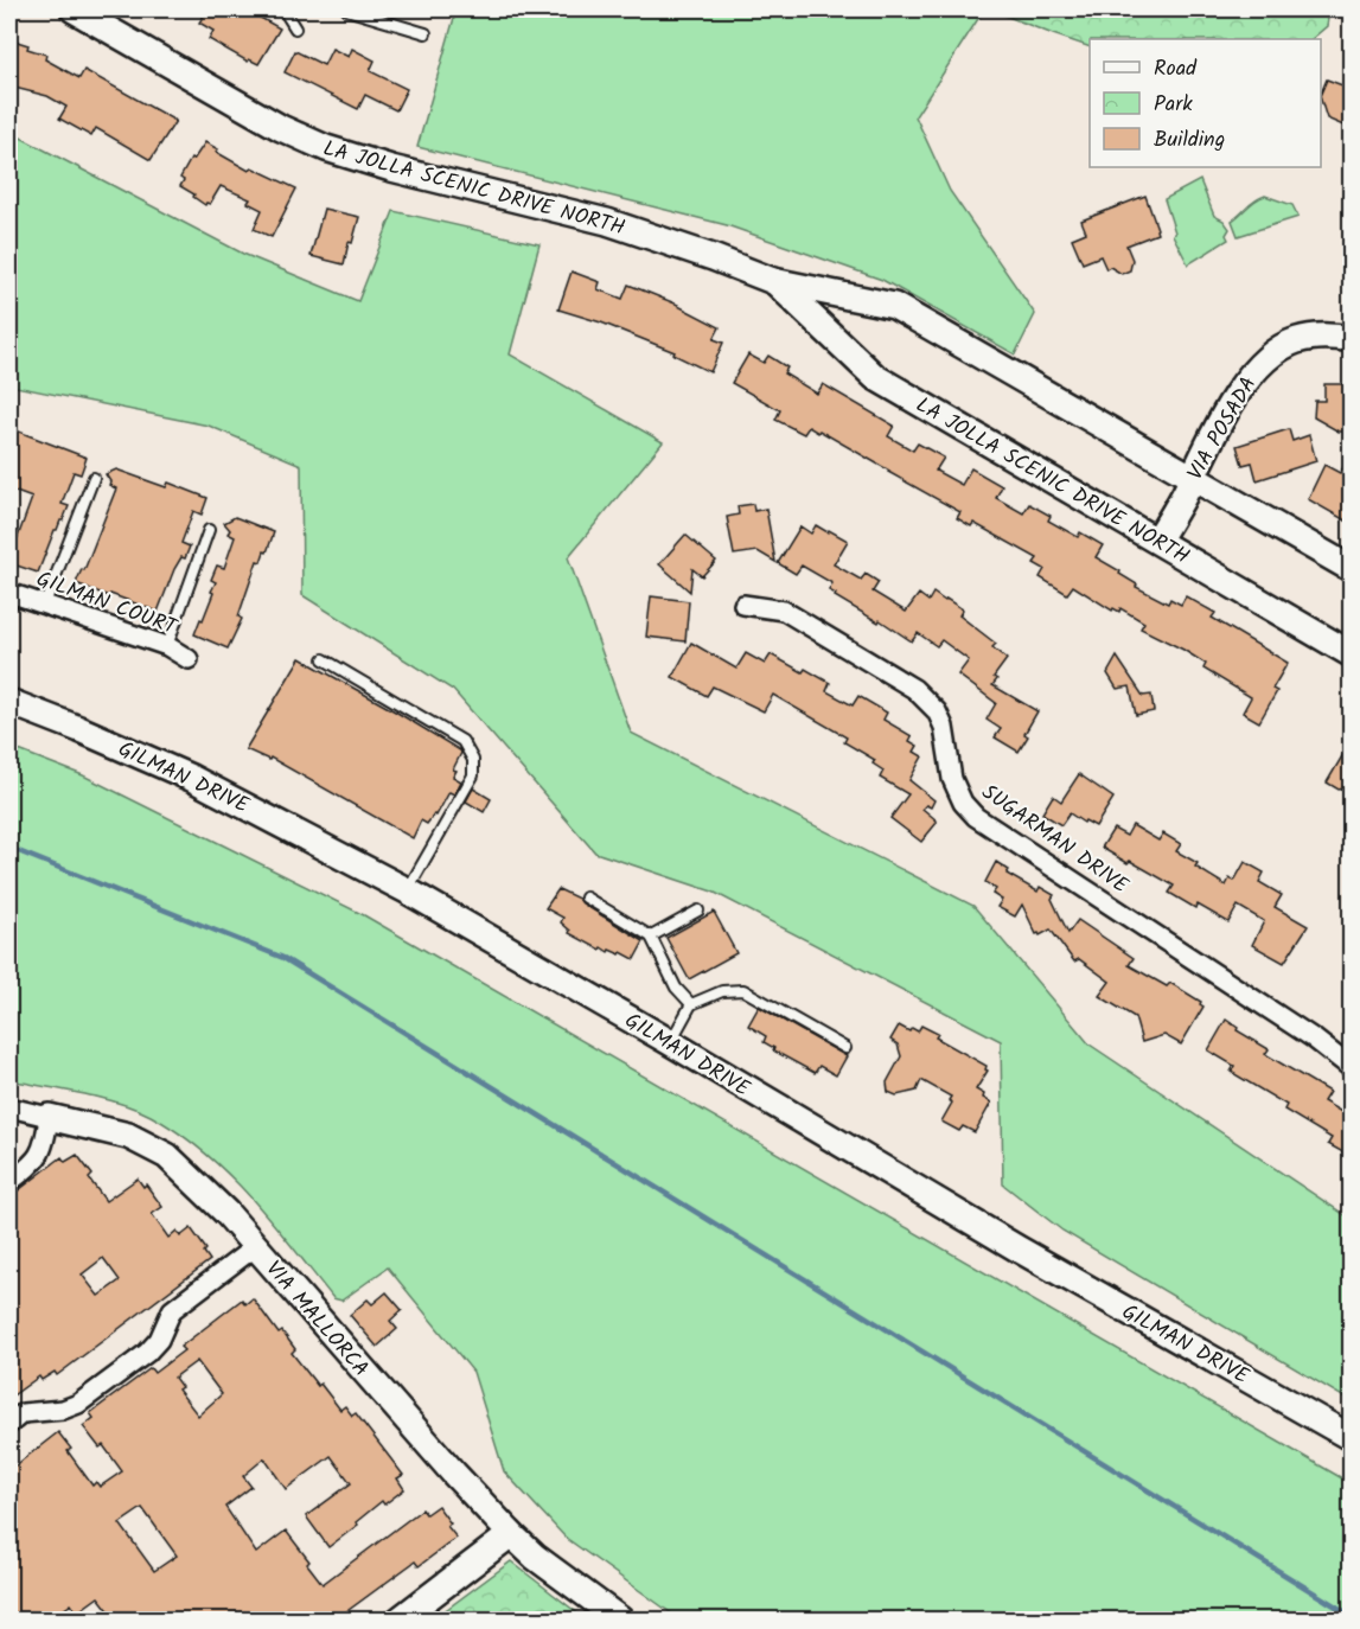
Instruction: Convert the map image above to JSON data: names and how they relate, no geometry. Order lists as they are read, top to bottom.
{
  "streets": {
    "main road": [
      "LA JOLLA SCENIC DRIVE NORTH",
      "VIA POSADA",
      "GILMAN DRIVE",
      "VIA MALLORCA"
    ],
    "street": ["GILMAN COURT", "SUGARMAN DRIVE"]
  },
  "crossings": [
    ["LA JOLLA SCENIC DRIVE NORTH", "VIA POSADA"]
  ],
  "legend": ["Road", "Park", "Building"]
}
